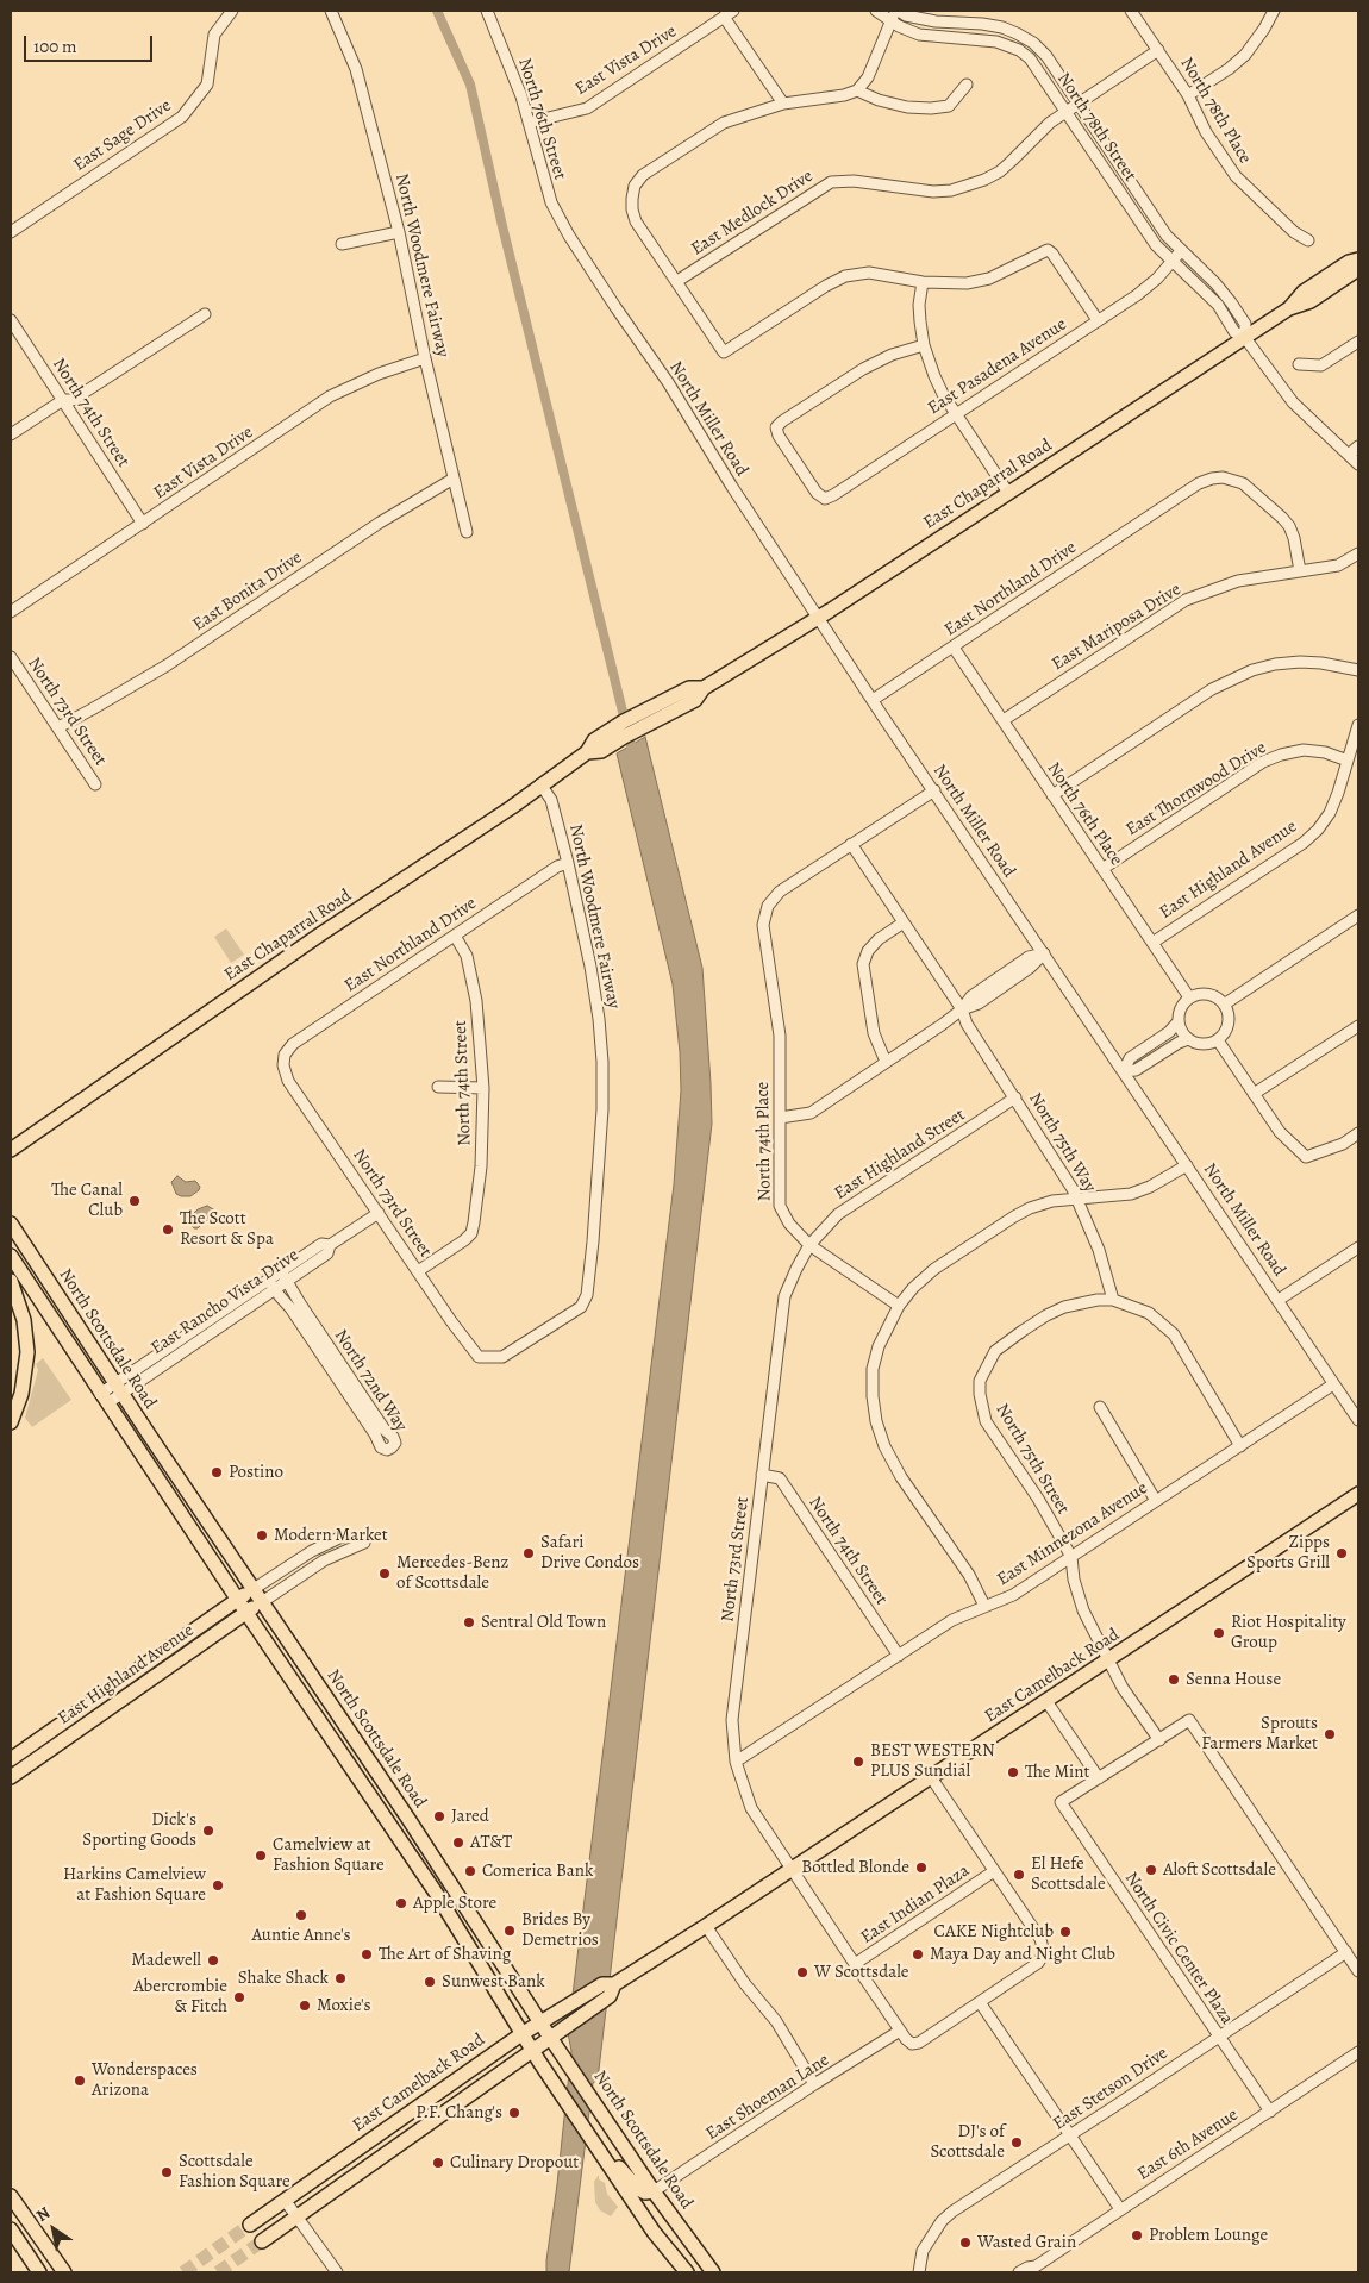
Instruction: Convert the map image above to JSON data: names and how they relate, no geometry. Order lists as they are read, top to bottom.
{
  "streets": {
    "main road": [
      "East Chaparral Road",
      "East Highland Avenue",
      "North Scottsdale Road",
      "East Camelback Road"
    ],
    "street": [
      "East Vista Drive",
      "North 78th Place",
      "North 76th Street",
      "North 78th Street",
      "East Sage Drive",
      "East Medlock Drive",
      "North Woodmere Fairway",
      "East Pasadena Avenue",
      "North 74th Street",
      "North Miller Road",
      "East Northland Drive",
      "East Bonita Drive",
      "East Mariposa Drive",
      "North 73rd Street",
      "East Thornwood Drive",
      "North 76th Place",
      "North 74th Place",
      "North 75th Way",
      "East Highland Street",
      "East Rancho Vista Drive",
      "North 72nd Way",
      "North 75th Street",
      "East Minnezona Avenue",
      "East Indian Plaza",
      "North Civic Center Plaza",
      "East Stetson Drive",
      "East Shoeman Lane",
      "East 6th Avenue"
    ]
  },
  "crossings": [
    ["East Vista Drive", "North 76th Street"],
    ["East Vista Drive", "North Woodmere Fairway"],
    ["East Vista Drive", "North 74th Street"],
    ["North 78th Place", "East Medlock Drive"],
    ["North 76th Street", "North Miller Road"],
    ["North 78th Street", "East Medlock Drive"],
    ["North 78th Street", "East Pasadena Avenue"],
    ["North 78th Street", "East Chaparral Road"],
    ["North Woodmere Fairway", "East Chaparral Road"],
    ["North Woodmere Fairway", "East Northland Drive"],
    ["North Woodmere Fairway", "East Bonita Drive"],
    ["North Woodmere Fairway", "North 73rd Street"],
    ["North 74th Street", "East Northland Drive"],
    ["North 74th Street", "North 73rd Street"],
    ["North 74th Street", "East Minnezona Avenue"],
    ["North Miller Road", "East Chaparral Road"],
    ["North Miller Road", "East Northland Drive"],
    ["North Miller Road", "East Minnezona Avenue"],
    ["East Northland Drive", "East Mariposa Drive"],
    ["East Northland Drive", "North 73rd Street"],
    ["East Northland Drive", "North 76th Place"],
    ["East Bonita Drive", "North 73rd Street"],
    ["East Mariposa Drive", "North 76th Place"],
    ["North 73rd Street", "North 74th Place"],
    ["North 73rd Street", "East Highland Street"],
    ["North 73rd Street", "East Rancho Vista Drive"],
    ["North 73rd Street", "East Minnezona Avenue"],
    ["North 73rd Street", "East Camelback Road"],
    ["North 73rd Street", "East Indian Plaza"],
    ["North 73rd Street", "East Shoeman Lane"],
    ["East Thornwood Drive", "North 76th Place"],
    ["East Thornwood Drive", "East Highland Avenue"],
    ["North 76th Place", "East Highland Avenue"],
    ["East Highland Avenue", "North Scottsdale Road"],
    ["North 74th Place", "North 75th Way"],
    ["North 74th Place", "East Highland Street"],
    ["North 75th Way", "East Highland Street"],
    ["North 75th Way", "North 75th Street"],
    ["East Rancho Vista Drive", "North Scottsdale Road"],
    ["East Rancho Vista Drive", "North 72nd Way"],
    ["North Scottsdale Road", "East Camelback Road"],
    ["North Scottsdale Road", "East Shoeman Lane"],
    ["North 75th Street", "East Minnezona Avenue"],
    ["North 75th Street", "East Camelback Road"],
    ["North Civic Center Plaza", "East Stetson Drive"],
    ["North Civic Center Plaza", "East 6th Avenue"]
  ],
  "places": [
    "The Canal Club",
    "The Scott Resort & Spa",
    "Postino",
    "Modern Market",
    "Safari Drive Condos",
    "Zipps Sports Grill",
    "Mercedes-Benz of Scottsdale",
    "Sentral Old Town",
    "Riot Hospitality Group",
    "Senna House",
    "Sprouts Farmers Market",
    "BEST WESTERN PLUS Sundial",
    "The Mint",
    "Jared",
    "Dick's Sporting Goods",
    "AT&T",
    "Camelview at Fashion Square",
    "Bottled Blonde",
    "Aloft Scottsdale",
    "Comerica Bank",
    "El Hefe Scottsdale",
    "Harkins Camelview at Fashion Square",
    "Apple Store",
    "Auntie Anne's",
    "Brides By Demetrios",
    "CAKE Nightclub",
    "The Art of Shaving",
    "Maya Day and Night Club",
    "Madewell",
    "W Scottsdale",
    "Shake Shack",
    "Sunwest Bank",
    "Abercrombie & Fitch",
    "Moxie's",
    "Wonderspaces Arizona",
    "P.F. Chang's",
    "DJ's of Scottsdale",
    "Culinary Dropout",
    "Scottsdale Fashion Square",
    "Problem Lounge",
    "Wasted Grain"
  ],
  "scale_bar": "100 m",
  "north": "top left"
}
